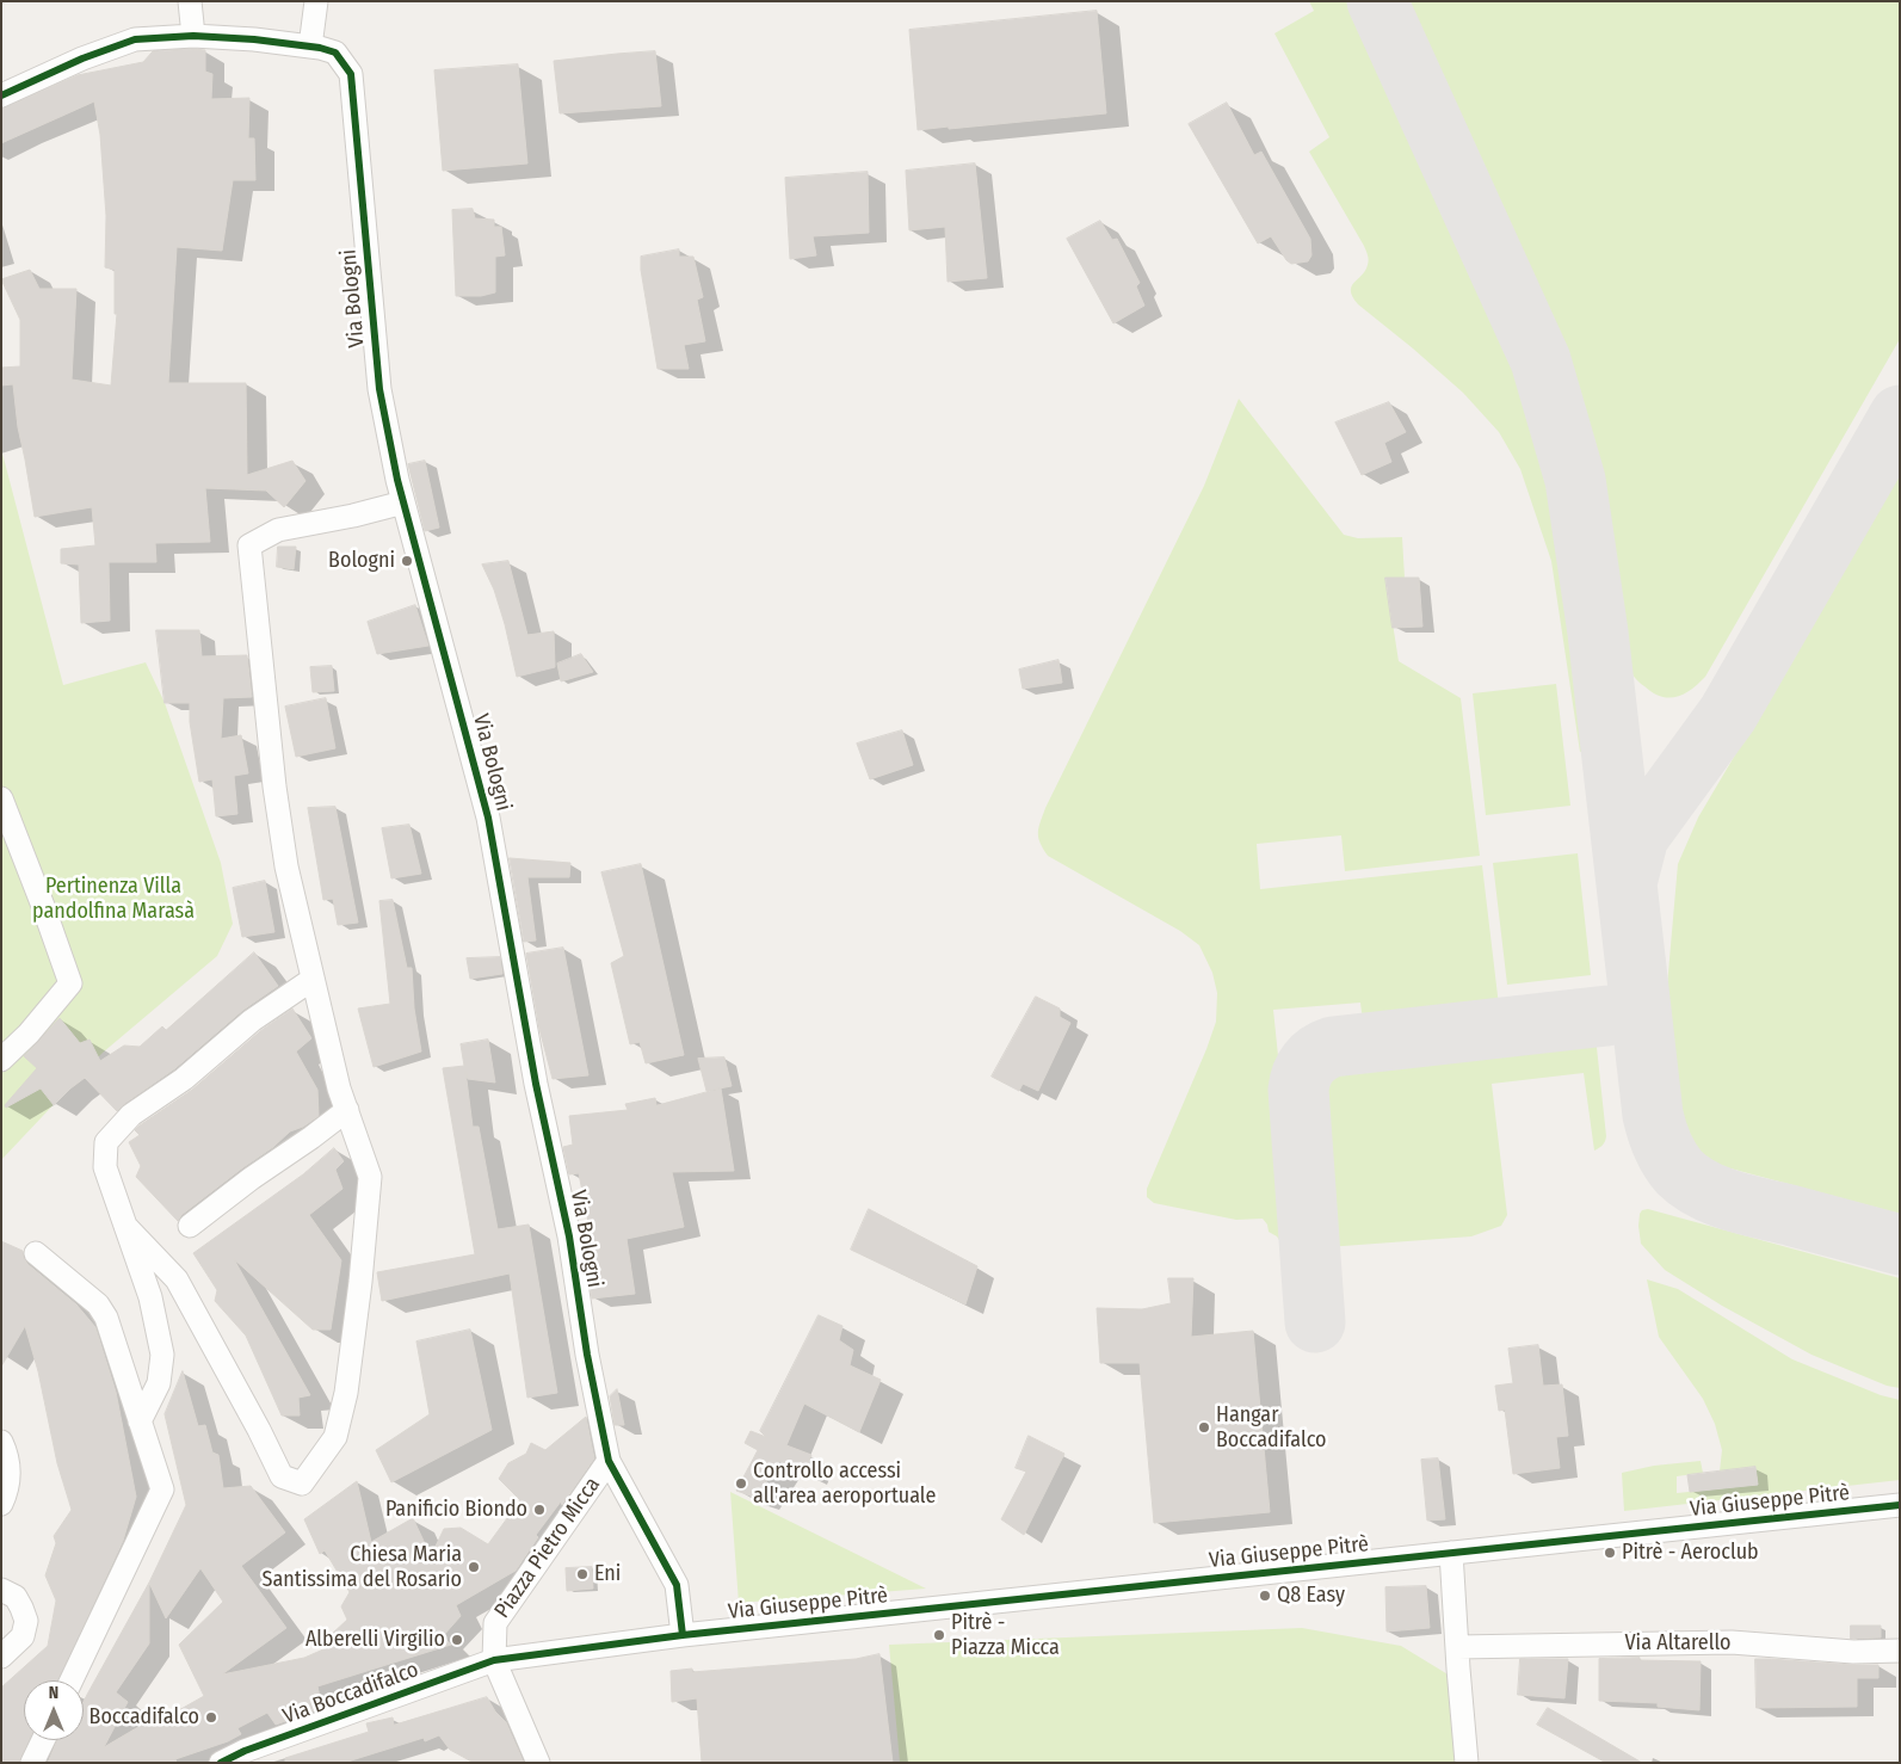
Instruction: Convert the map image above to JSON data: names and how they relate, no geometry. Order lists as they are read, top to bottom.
{
  "streets": {
    "street": [
      "Via Bologni",
      "Via Giuseppe Pitrè",
      "Piazza Pietro Micca",
      "Via Altarello",
      "Via Boccadifalco"
    ]
  },
  "crossings": [
    ["Via Bologni", "Piazza Pietro Micca"],
    ["Via Giuseppe Pitrè", "Piazza Pietro Micca"],
    ["Piazza Pietro Micca", "Via Boccadifalco"]
  ],
  "parks": ["Pertinenza Villa pandolfina Marasà"],
  "places": [
    "Bologni",
    "Hangar Boccadifalco",
    "Controllo accessi all'area aeroportuale",
    "Panificio Biondo",
    "Pitrè - Aeroclub",
    "Chiesa Maria Santissima del Rosario",
    "Eni",
    "Q8 Easy",
    "Pitrè - Piazza Micca",
    "Alberelli Virgilio",
    "Boccadifalco"
  ],
  "north": "top"
}
